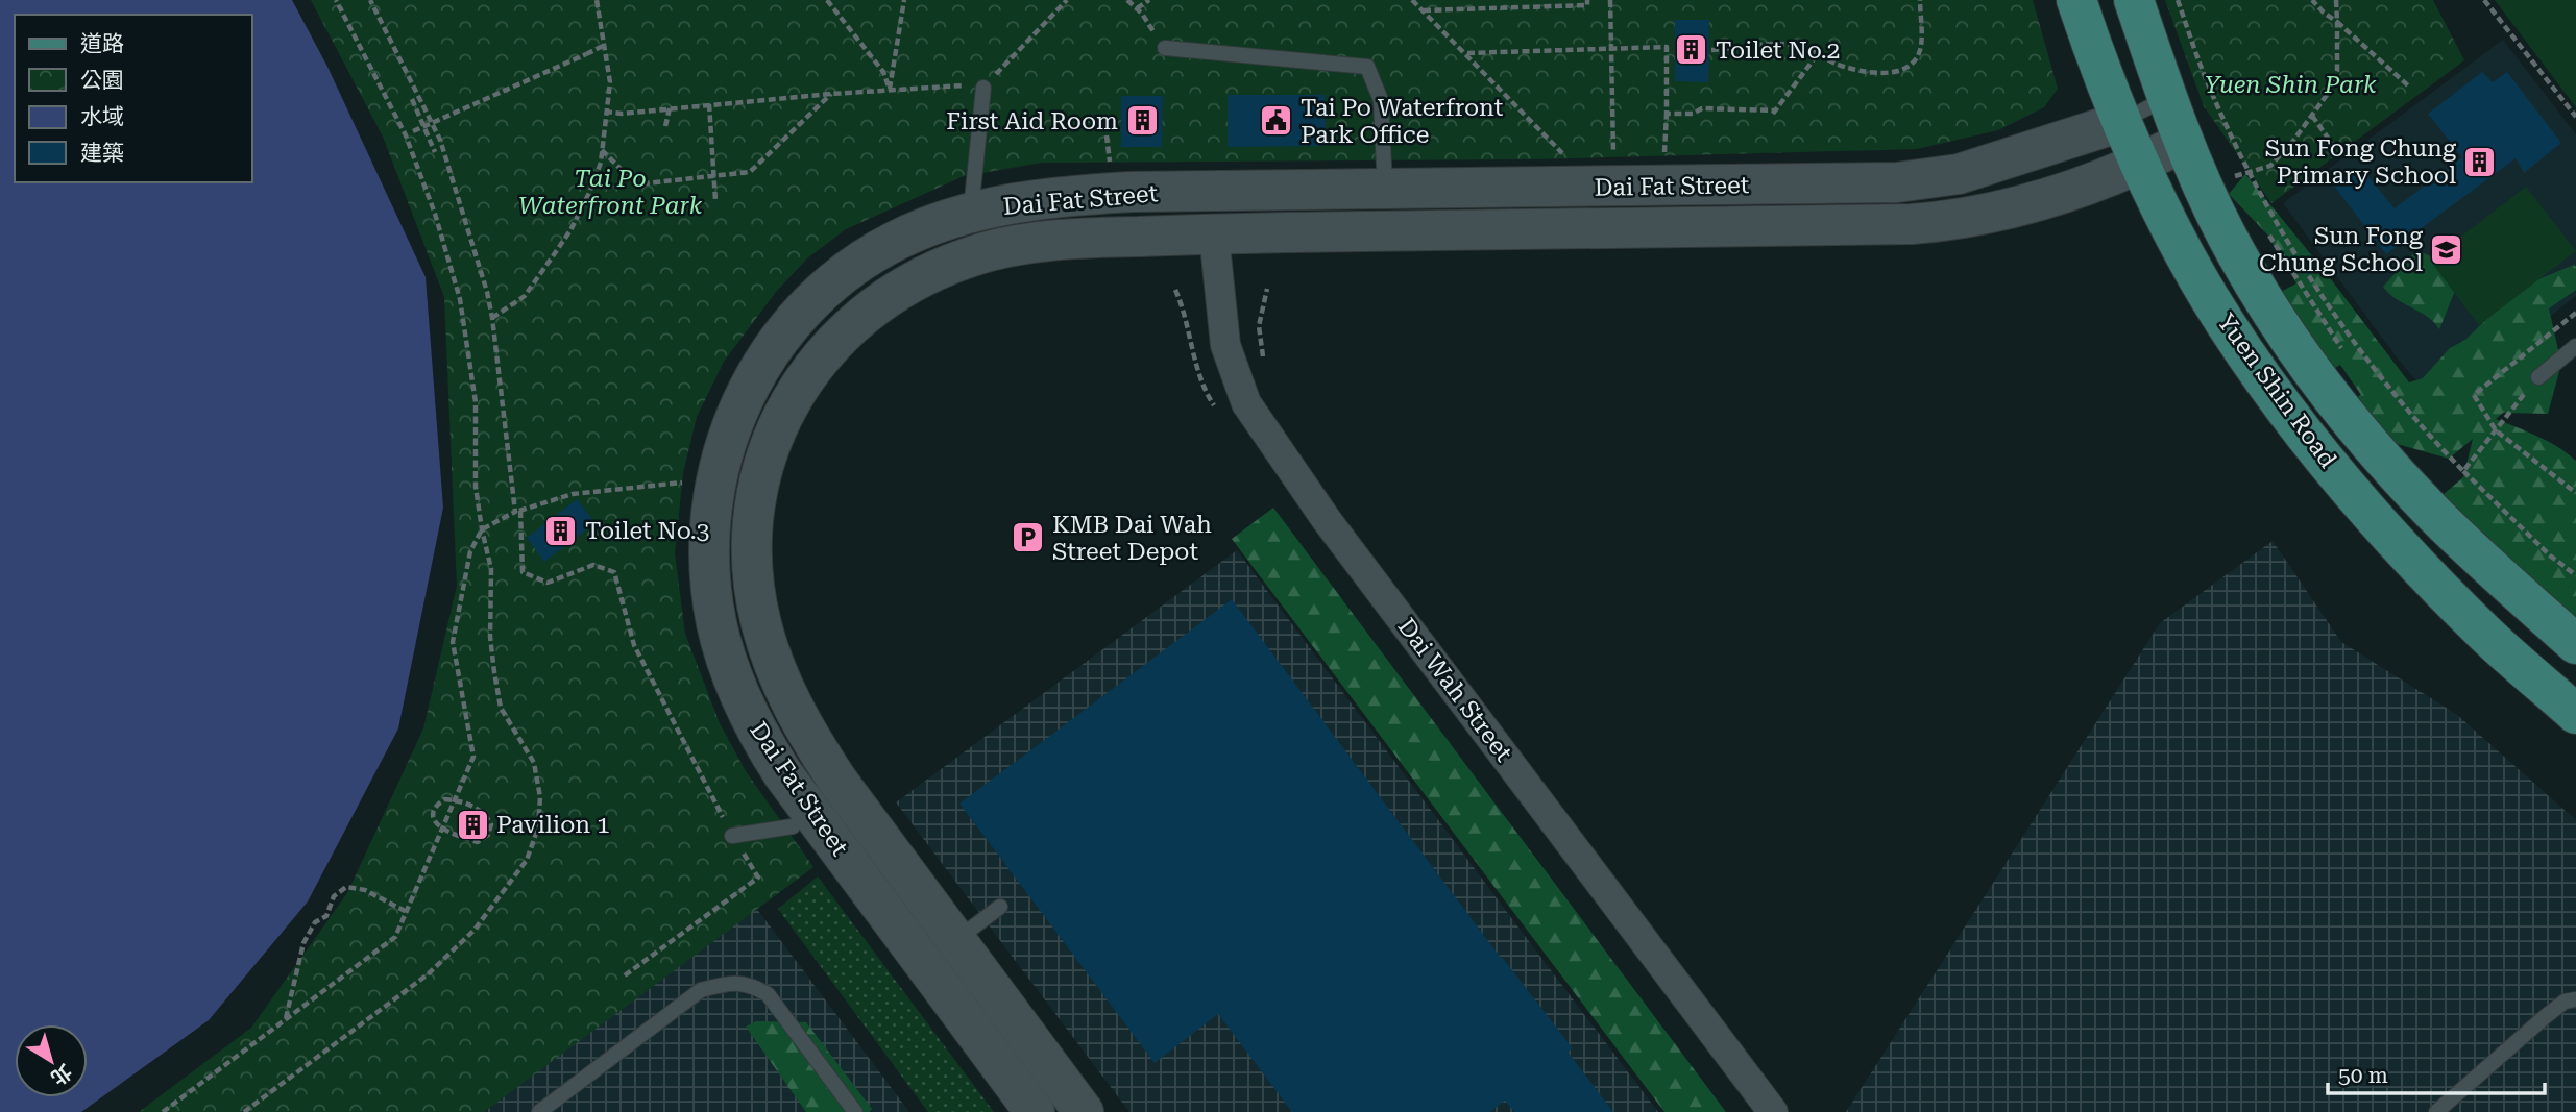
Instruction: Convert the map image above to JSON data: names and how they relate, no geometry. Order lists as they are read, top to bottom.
{
  "streets": {
    "main road": ["Yuen Shin Road"],
    "street": ["Dai Fat Street", "Dai Wah Street"]
  },
  "crossings": [
    ["Dai Fat Street", "Yuen Shin Road"],
    ["Dai Fat Street", "Dai Wah Street"]
  ],
  "parks": ["Yuen Shin Park", "Tai Po Waterfront Park"],
  "places": {
    "building": [
      "Toilet No.2",
      "First Aid Room",
      "Sun Fong Chung Primary School",
      "Toilet No.3",
      "Pavilion 1"
    ],
    "public building": ["Tai Po Waterfront Park Office"],
    "school or university": ["Sun Fong Chung School"],
    "parking": ["KMB Dai Wah Street Depot"]
  },
  "legend": [
    "道路",
    "公園",
    "水域",
    "建築"
  ],
  "scale_bar": "50 m",
  "north": "bottom right"
}
